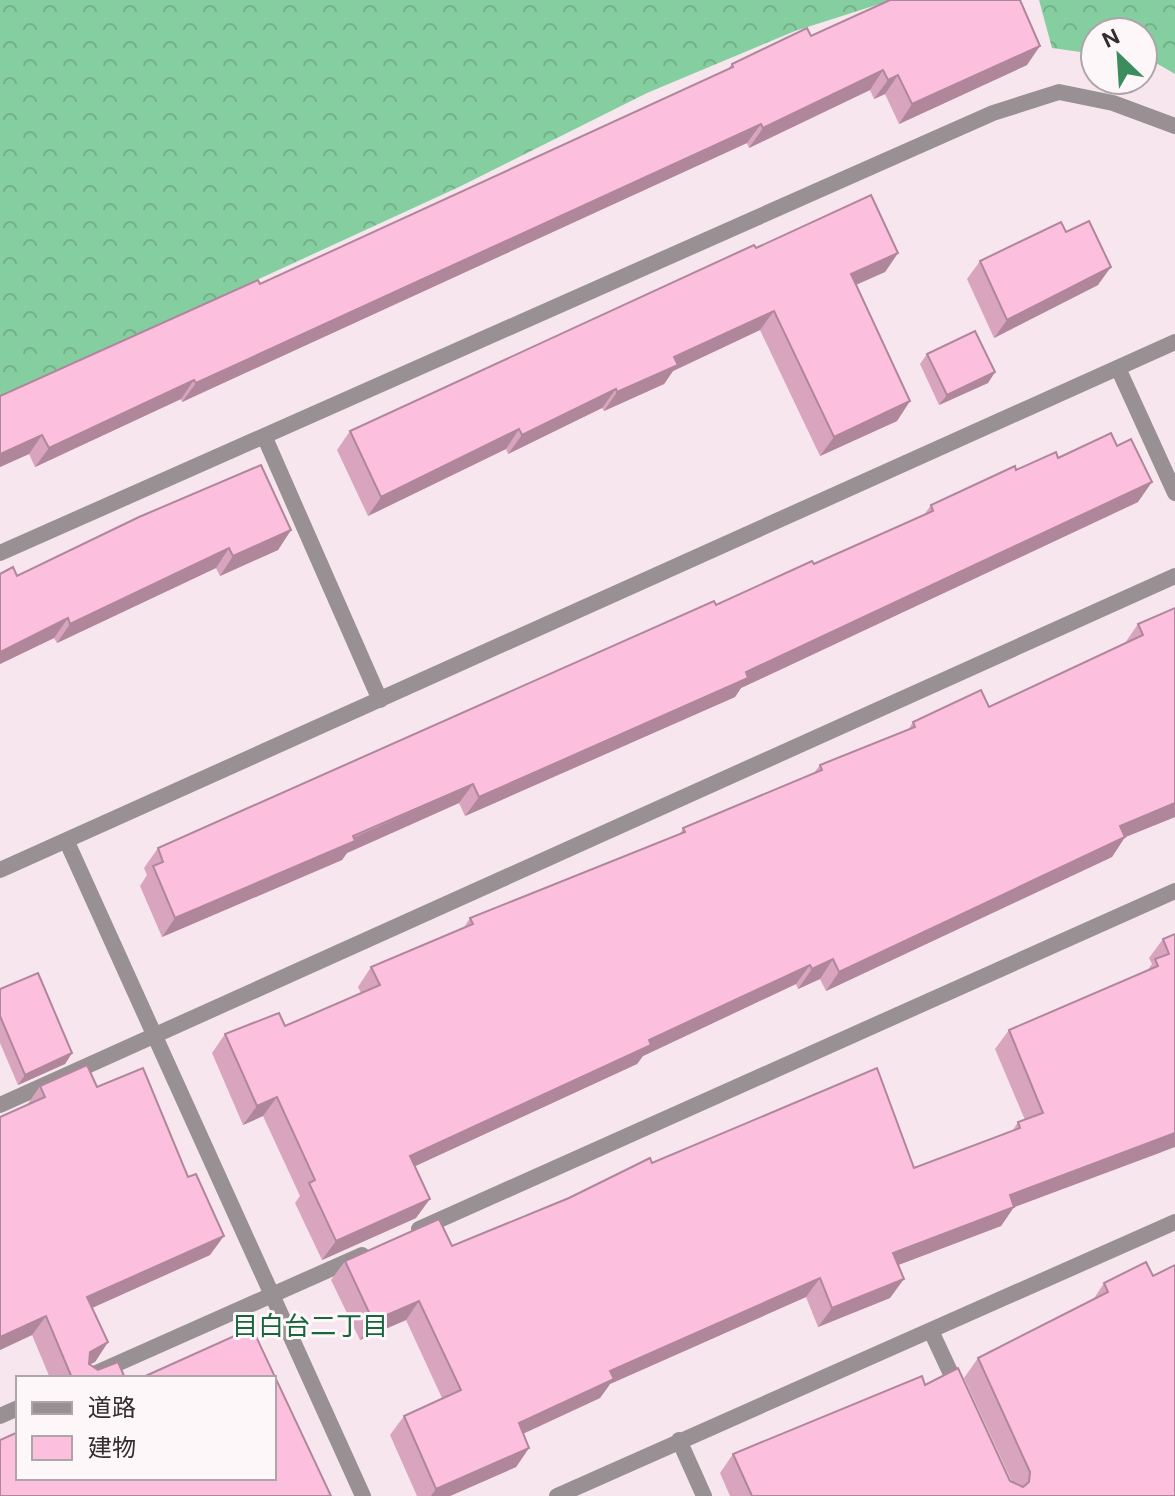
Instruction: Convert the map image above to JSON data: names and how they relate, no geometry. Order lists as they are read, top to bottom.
{
  "districts": ["目白台二丁目"],
  "legend": ["道路", "建物"],
  "north": "top left"
}
